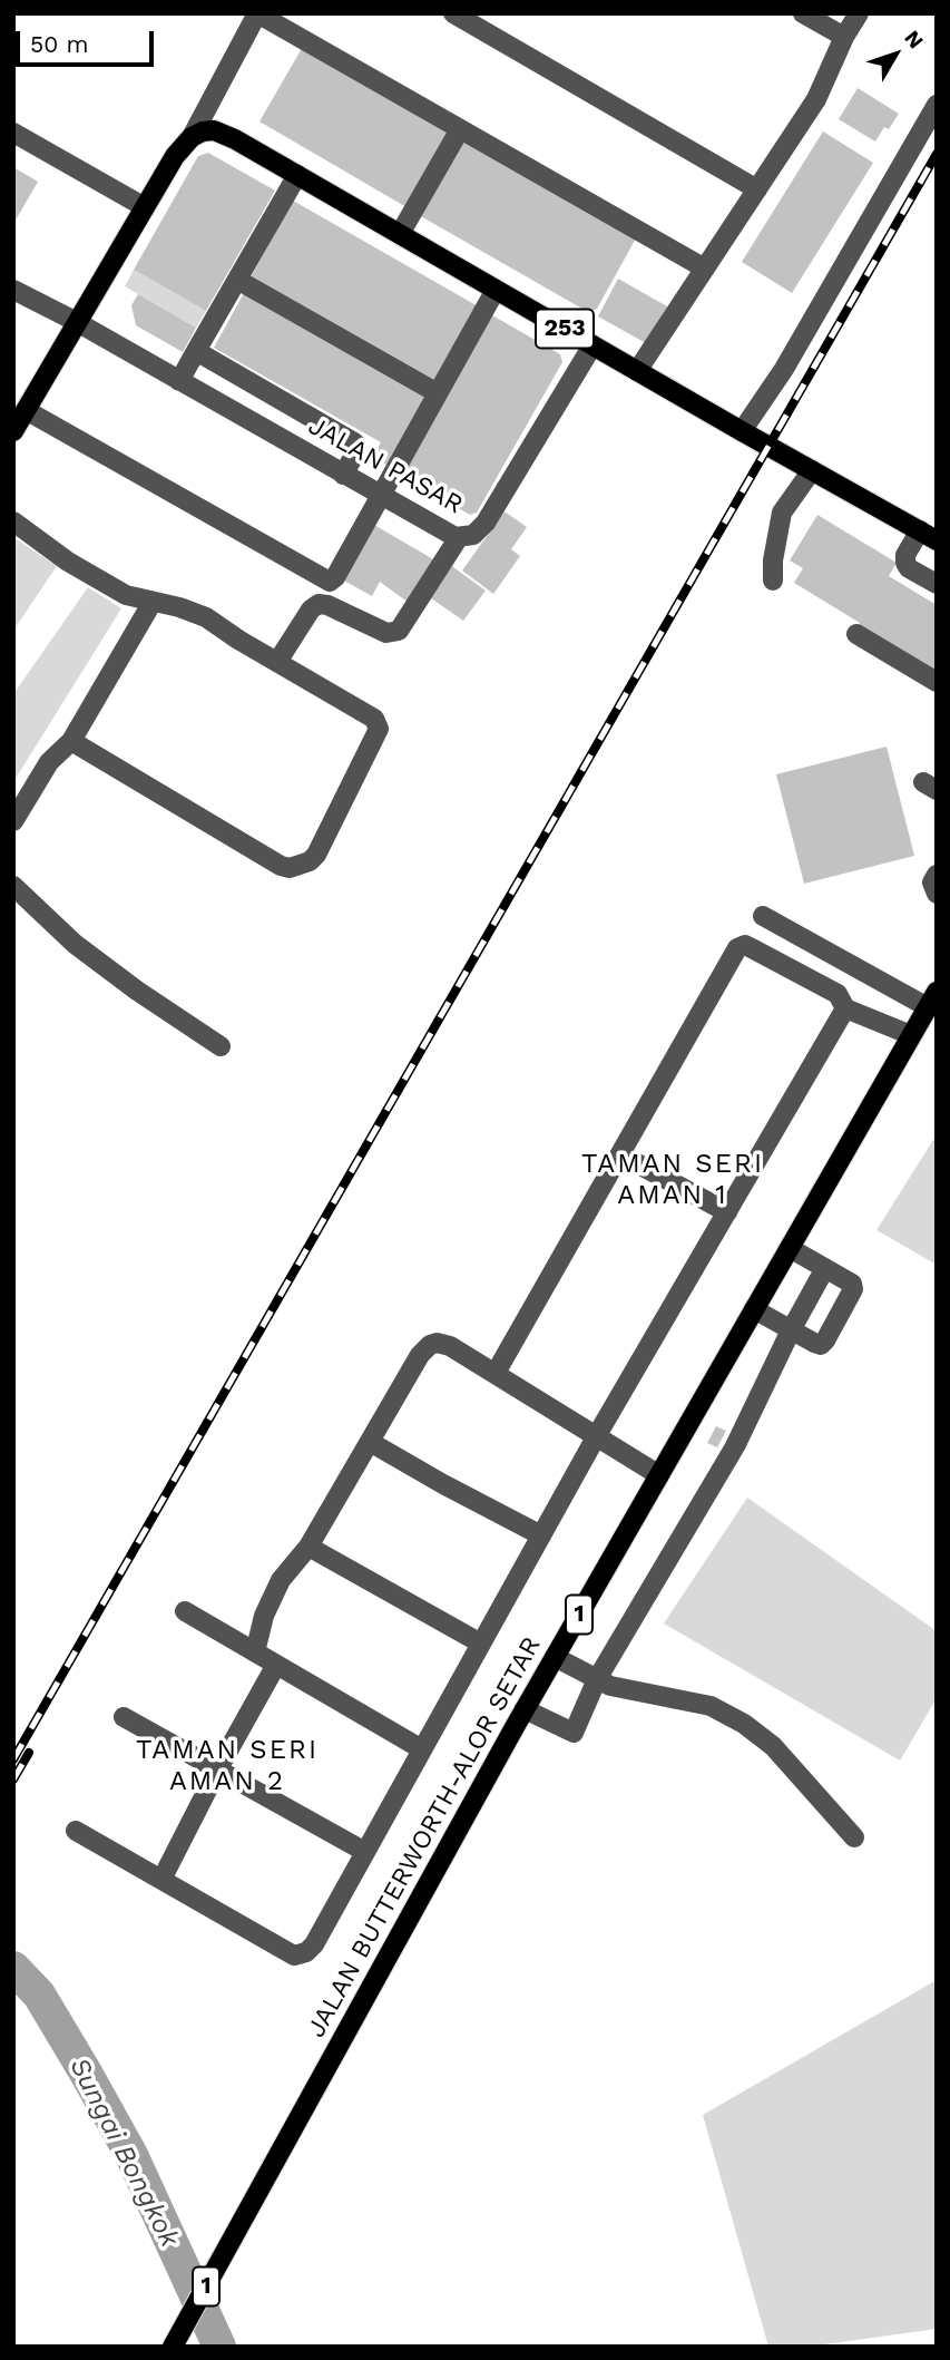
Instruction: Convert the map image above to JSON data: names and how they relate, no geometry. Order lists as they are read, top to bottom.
{
  "streets": {
    "main road": ["253", "1", "JALAN BUTTERWORTH-ALOR SETAR"],
    "street": ["JALAN PASAR"]
  },
  "crossings": [
    ["253", "JALAN PASAR"]
  ],
  "districts": ["TAMAN SERI AMAN 1", "TAMAN SERI AMAN 2"],
  "water": ["Sungai Bongkok"],
  "scale_bar": "50 m",
  "north": "top right"
}
